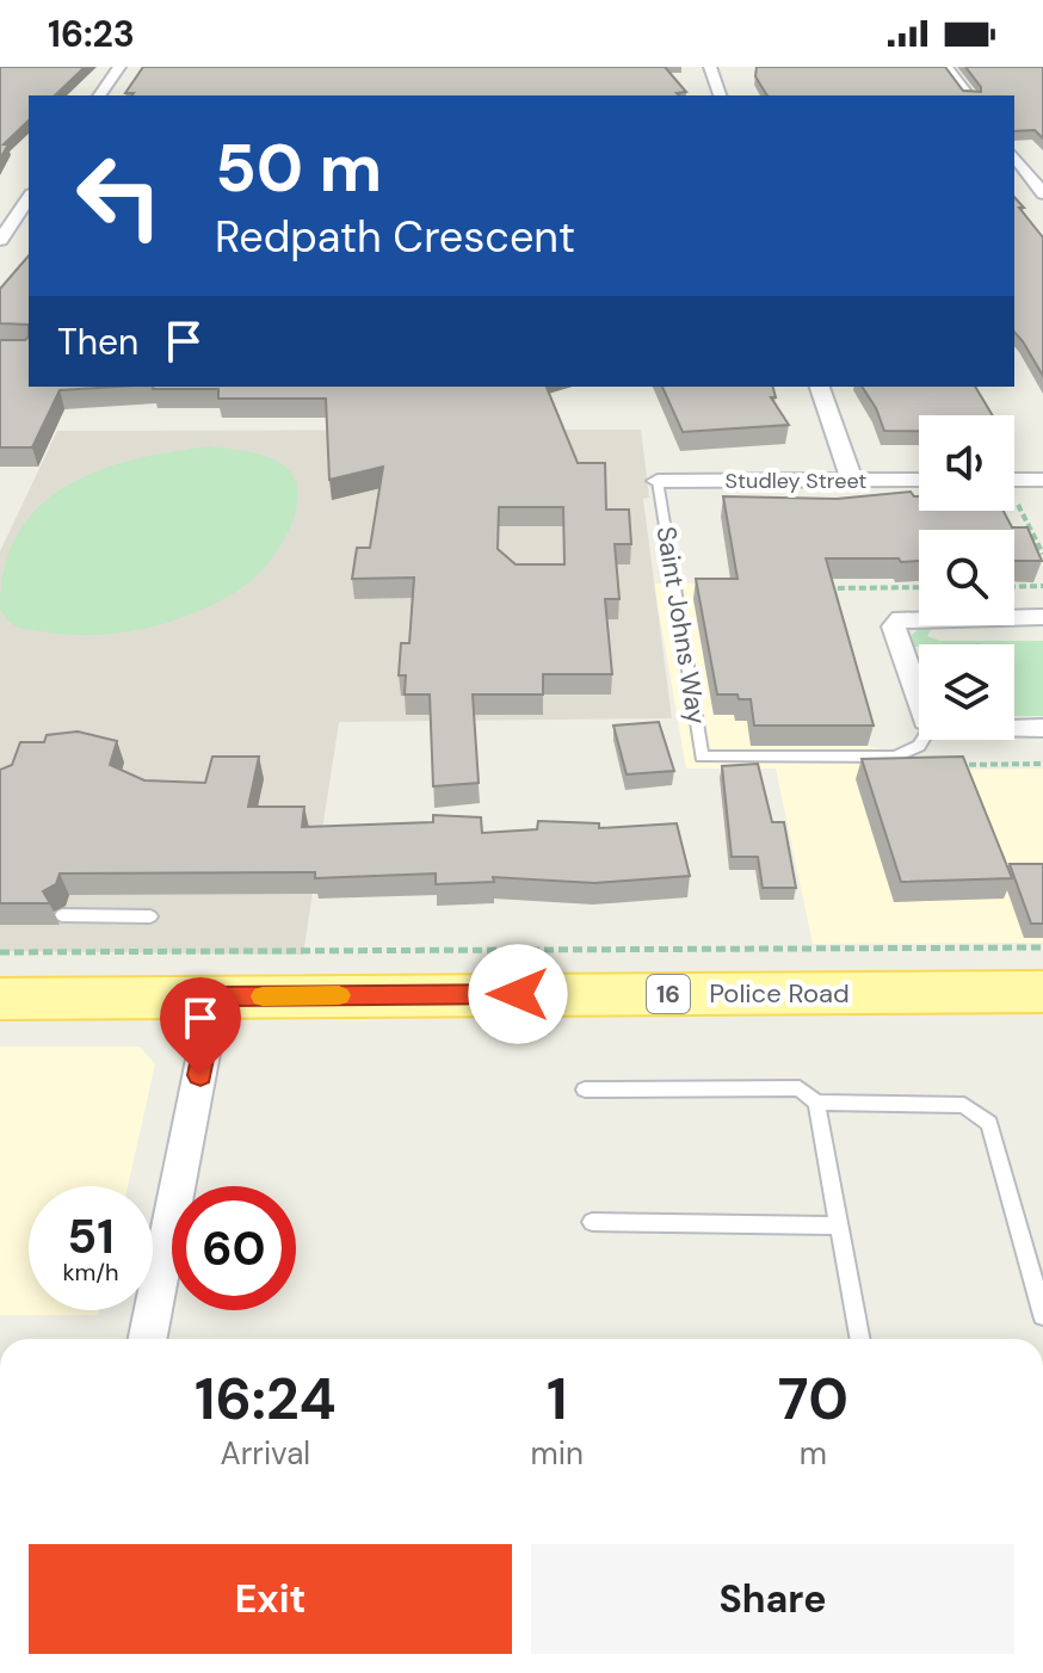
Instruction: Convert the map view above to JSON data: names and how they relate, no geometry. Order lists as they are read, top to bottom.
{
  "streets": {
    "main road": ["Police Road", "16"],
    "street": ["Studley Street"],
    "lane": ["Saint Johns Way"]
  },
  "crossings": [
    ["Studley Street", "Saint Johns Way"]
  ],
  "page": {
    "status": "16:23",
    "turn": ["50 m", "Redpath Crescent"],
    "then": "Then",
    "speed": "51 km/h",
    "limit": "60",
    "eta": [
      "16:24",
      "Arrival",
      "1",
      "min",
      "70",
      "m"
    ],
    "buttons": ["Exit", "Share"]
  }
}
